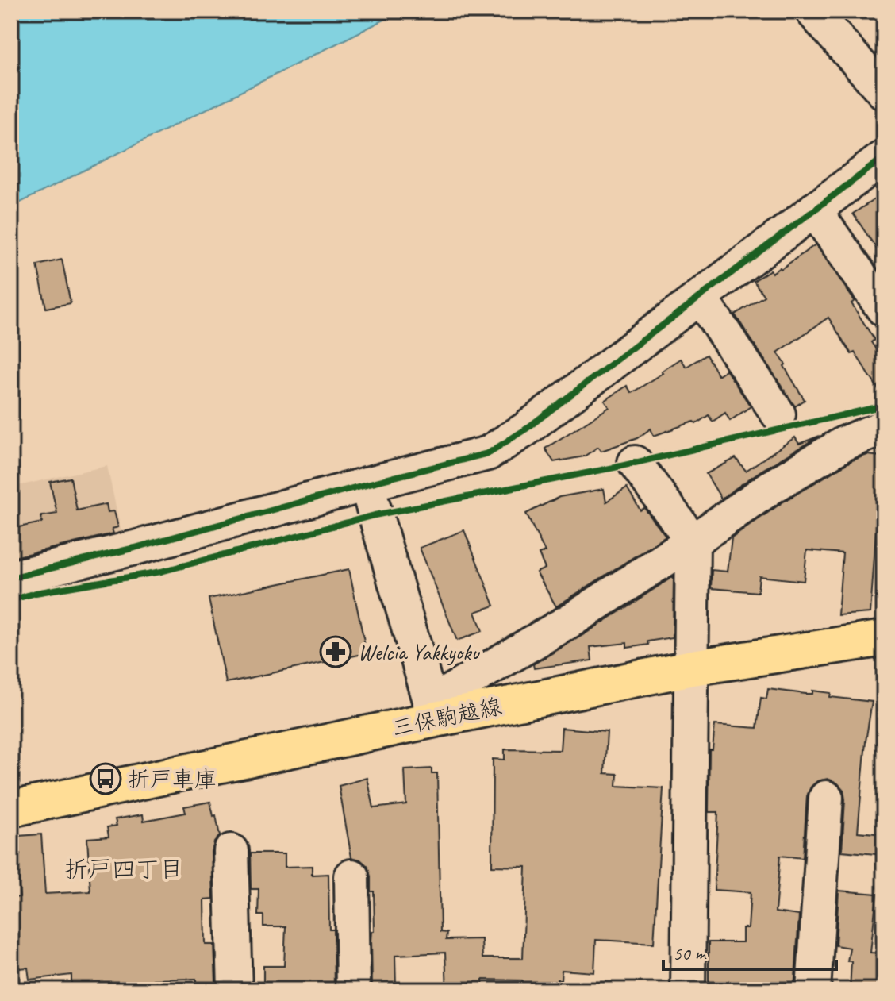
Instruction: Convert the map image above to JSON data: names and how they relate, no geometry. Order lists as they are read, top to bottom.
{
  "streets": {
    "main road": ["三保駒越線"]
  },
  "districts": ["折戸四丁目"],
  "places": {
    "pharmacy": ["Welcia Yakkyoku"],
    "bus stop": ["折戸車庫"]
  },
  "scale_bar": "50 m"
}
